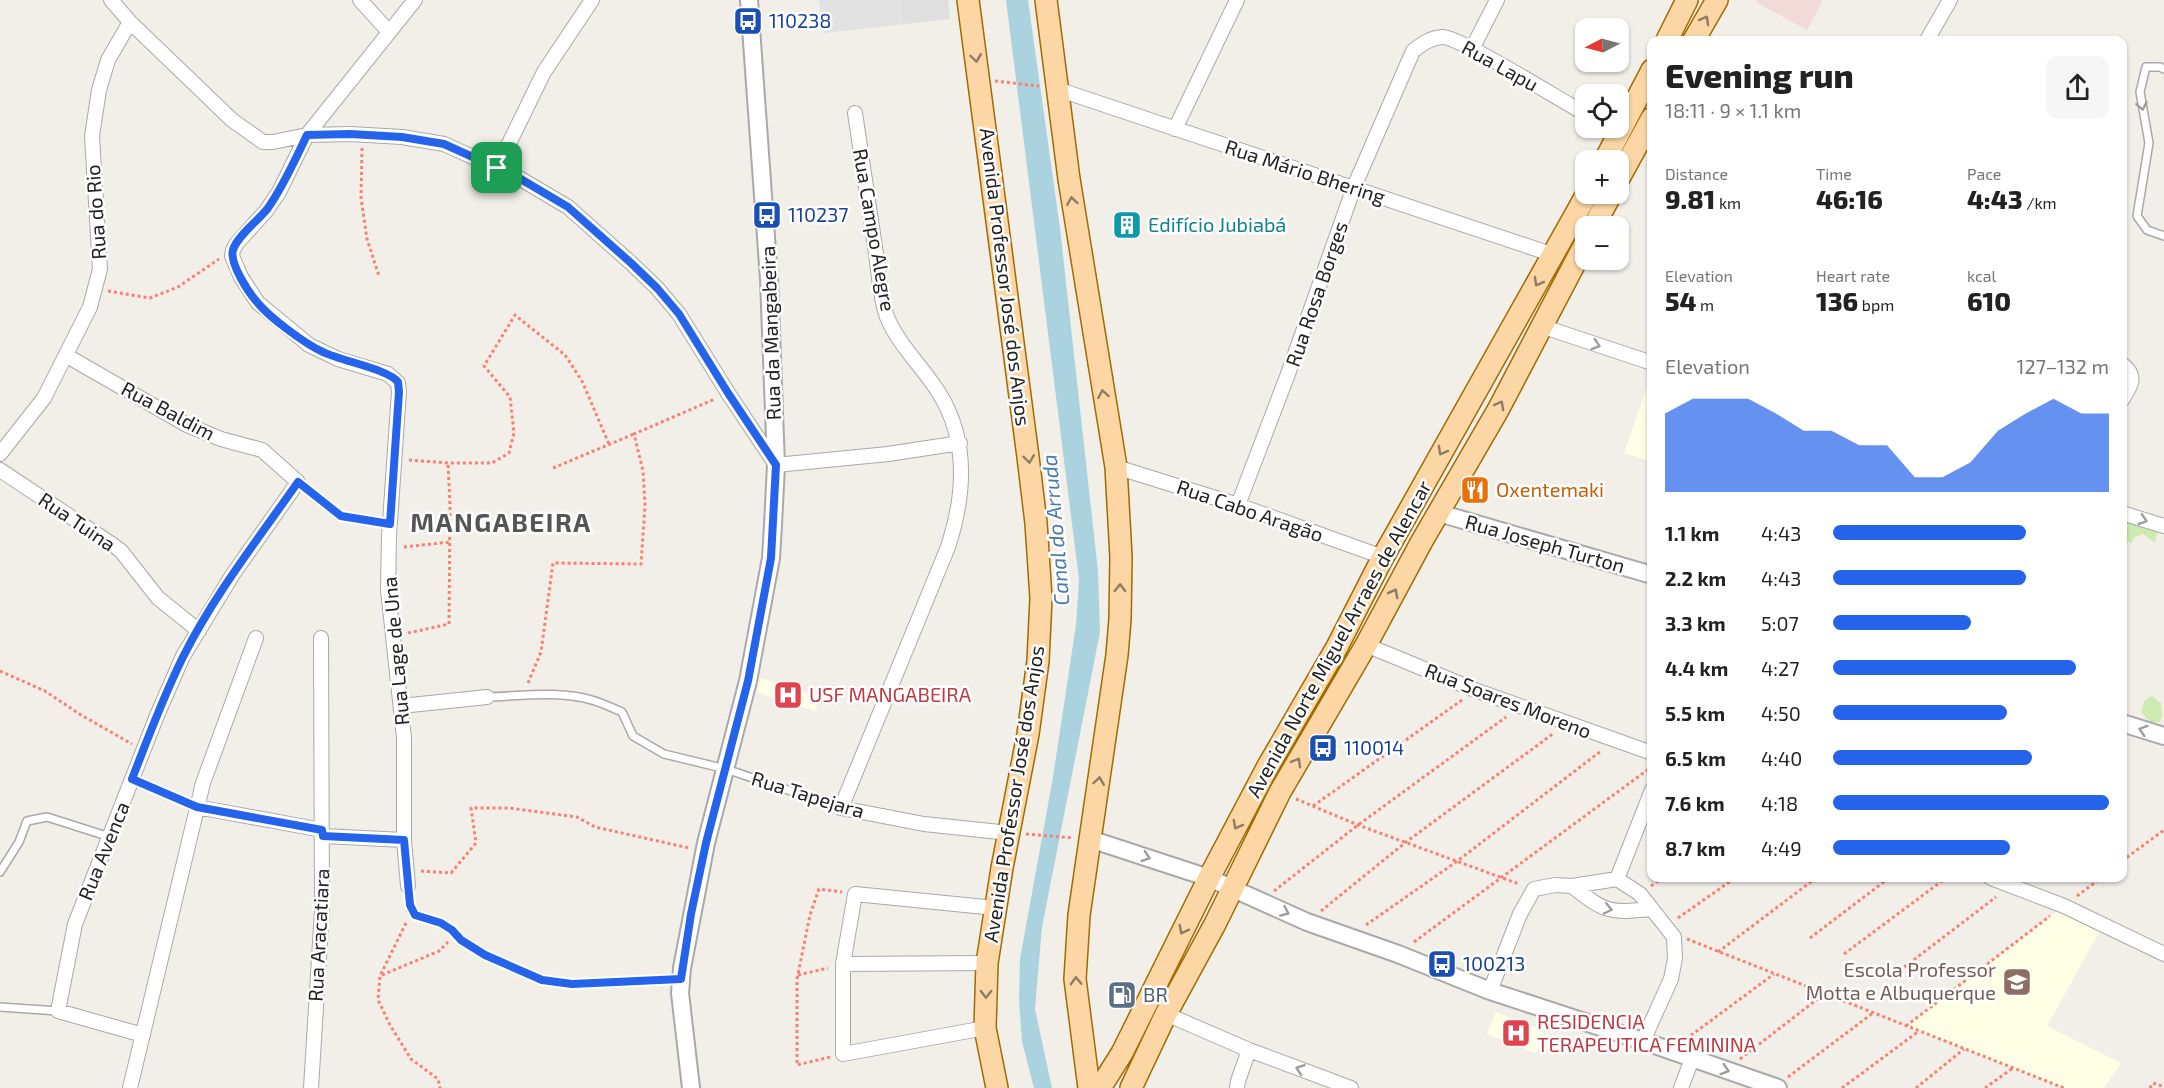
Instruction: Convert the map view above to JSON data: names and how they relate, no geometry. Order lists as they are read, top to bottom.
{
  "streets": {
    "main road": ["Avenida Professor José dos Anjos", "Avenida Norte Miguel Arraes de Alencar"],
    "street": [
      "Rua Lapu",
      "Rua Mário Bhering",
      "Rua do Rio",
      "Rua Campo Alegre",
      "Rua Rosa Borges",
      "Rua da Mangabeira",
      "Rua Baldim",
      "Rua Cabo Aragão",
      "Rua Tuina",
      "Rua Joseph Turton",
      "Rua Lage de Una",
      "Rua Soares Moreno",
      "Rua Tapejara",
      "Rua Avenca",
      "Rua Aracatiara"
    ]
  },
  "crossings": [
    ["Rua Lapu", "Rua Rosa Borges"],
    ["Rua Mário Bhering", "Rua Rosa Borges"],
    ["Rua Mário Bhering", "Avenida Norte Miguel Arraes de Alencar"],
    ["Rua do Rio", "Rua Baldim"],
    ["Rua Campo Alegre", "Rua Tapejara"],
    ["Avenida Professor José dos Anjos", "Rua Tapejara"],
    ["Rua Rosa Borges", "Rua Cabo Aragão"],
    ["Rua da Mangabeira", "Rua Tapejara"],
    ["Rua Baldim", "Rua Avenca"],
    ["Rua Cabo Aragão", "Avenida Norte Miguel Arraes de Alencar"],
    ["Rua Tuina", "Rua Avenca"],
    ["Rua Joseph Turton", "Avenida Norte Miguel Arraes de Alencar"],
    ["Avenida Norte Miguel Arraes de Alencar", "Rua Soares Moreno"]
  ],
  "districts": ["MANGABEIRA"],
  "water": ["Canal do Arruda"],
  "places": {
    "bus stop": [
      "110238",
      "110237",
      "110014",
      "100213"
    ],
    "building": ["Edifício Jubiabá"],
    "restaurant": ["Oxentemaki"],
    "hospital": ["USF MANGABEIRA", "RESIDENCIA TERAPEUTICA FEMININA"],
    "school or university": ["Escola Professor Motta e Albuquerque"],
    "fuel station": ["BR"]
  },
  "north": "left",
  "page": {
    "map_buttons": ["+", "−"],
    "heading": ["Evening run", "18:11 · 9 × 1.1 km"],
    "stats": [
      ["Distance", "9.81 km"],
      ["Time", "46:16"],
      ["Pace", "4:43 /km"],
      ["Elevation", "54 m"],
      ["Heart rate", "136 bpm"],
      ["kcal", "610"]
    ],
    "chart": ["Elevation", "127–132 m"],
    "list": [
      {
        "name": "1.1 km",
        "note": "4:43"
      },
      {
        "name": "2.2 km",
        "note": "4:43"
      },
      {
        "name": "3.3 km",
        "note": "5:07"
      },
      {
        "name": "4.4 km",
        "note": "4:27"
      },
      {
        "name": "5.5 km",
        "note": "4:50"
      },
      {
        "name": "6.5 km",
        "note": "4:40"
      },
      {
        "name": "7.6 km",
        "note": "4:18"
      },
      {
        "name": "8.7 km",
        "note": "4:49"
      }
    ]
  }
}
